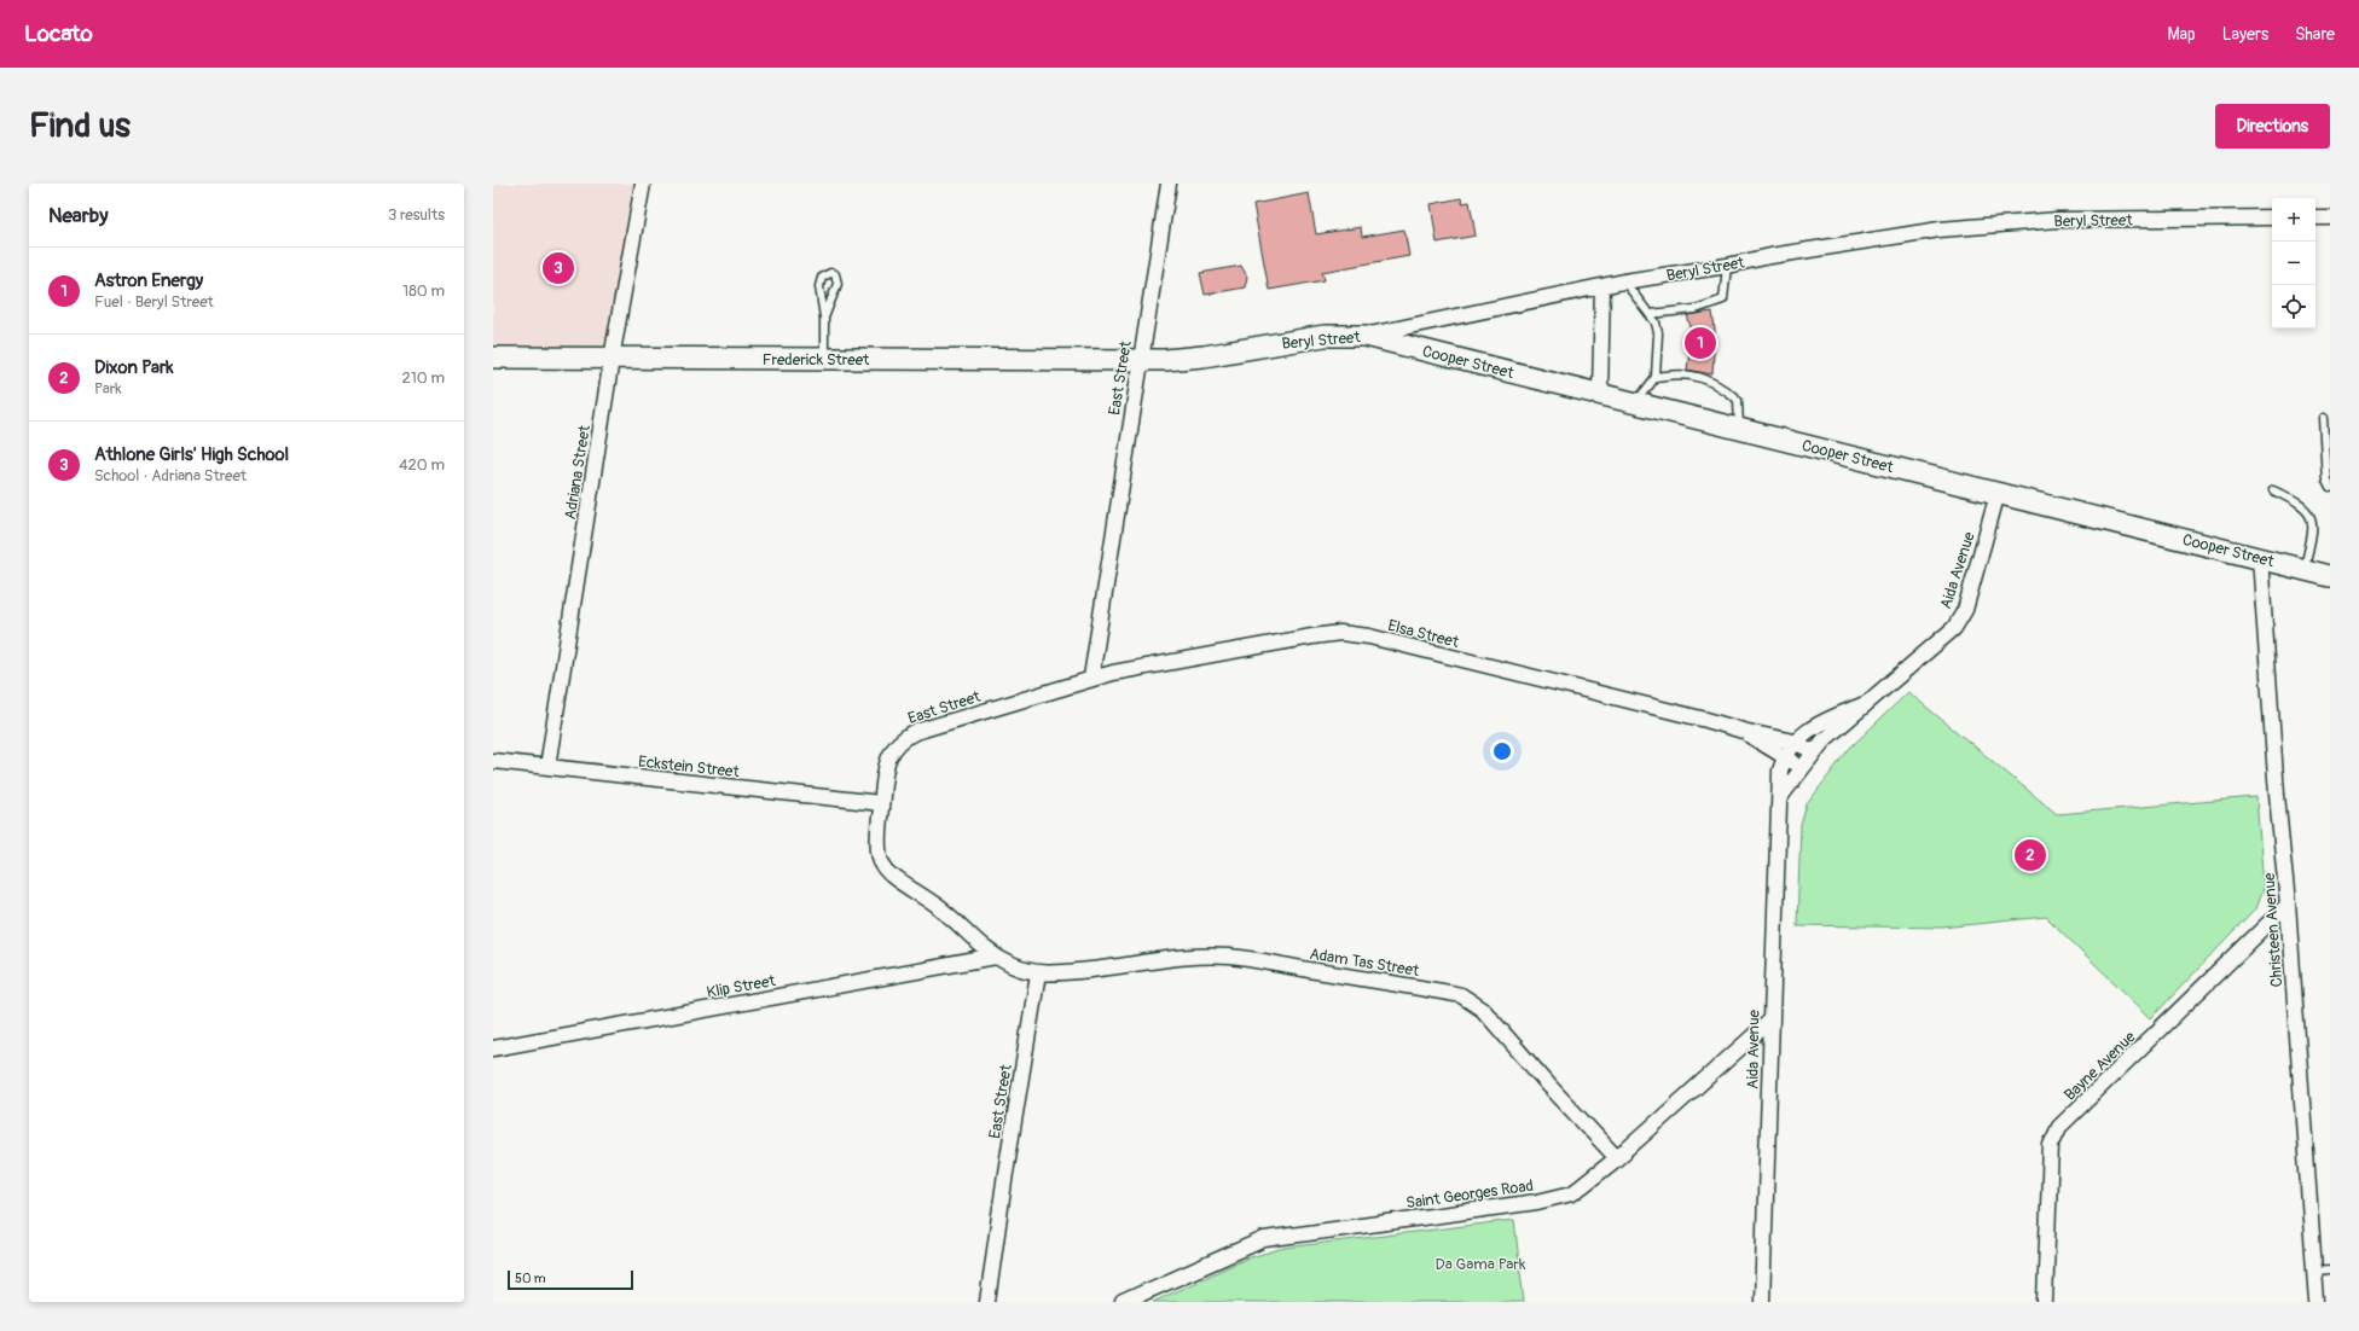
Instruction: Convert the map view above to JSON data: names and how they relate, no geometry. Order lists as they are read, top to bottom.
{
  "streets": {
    "main road": ["Beryl Street", "Frederick Street", "Cooper Street"],
    "street": [
      "East Street",
      "Adriana Street",
      "Aida Avenue",
      "Elsa Street",
      "Eckstein Street",
      "Christeen Avenue",
      "Adam Tas Street",
      "Klip Street",
      "Bayne Avenue",
      "Saint Georges Road"
    ]
  },
  "crossings": [
    ["Beryl Street", "Frederick Street"],
    ["Beryl Street", "Cooper Street"],
    ["Beryl Street", "East Street"],
    ["Frederick Street", "East Street"],
    ["Frederick Street", "Adriana Street"],
    ["Cooper Street", "Aida Avenue"],
    ["Cooper Street", "Christeen Avenue"],
    ["East Street", "Elsa Street"],
    ["East Street", "Eckstein Street"],
    ["East Street", "Adam Tas Street"],
    ["East Street", "Klip Street"],
    ["Adriana Street", "Eckstein Street"],
    ["Aida Avenue", "Elsa Street"],
    ["Aida Avenue", "Saint Georges Road"],
    ["Christeen Avenue", "Bayne Avenue"],
    ["Adam Tas Street", "Saint Georges Road"]
  ],
  "parks": ["Da Gama Park"],
  "scale_bar": "50 m",
  "page": {
    "header": "Locato",
    "nav": ["Map", "Layers", "Share"],
    "buttons": "Directions",
    "title": "Find us",
    "heading": ["Nearby", "3 results"],
    "map_buttons": ["+", "−"],
    "list": [
      {
        "mark": "1",
        "name": "Astron Energy",
        "note": "Fuel · Beryl Street",
        "value": "180 m"
      },
      {
        "mark": "2",
        "name": "Dixon Park",
        "note": "Park",
        "value": "210 m"
      },
      {
        "mark": "3",
        "name": "Athlone Girls' High School",
        "note": "School · Adriana Street",
        "value": "420 m"
      }
    ],
    "pins": ["3", "1", "2"],
    "scale": "50 m"
  }
}
